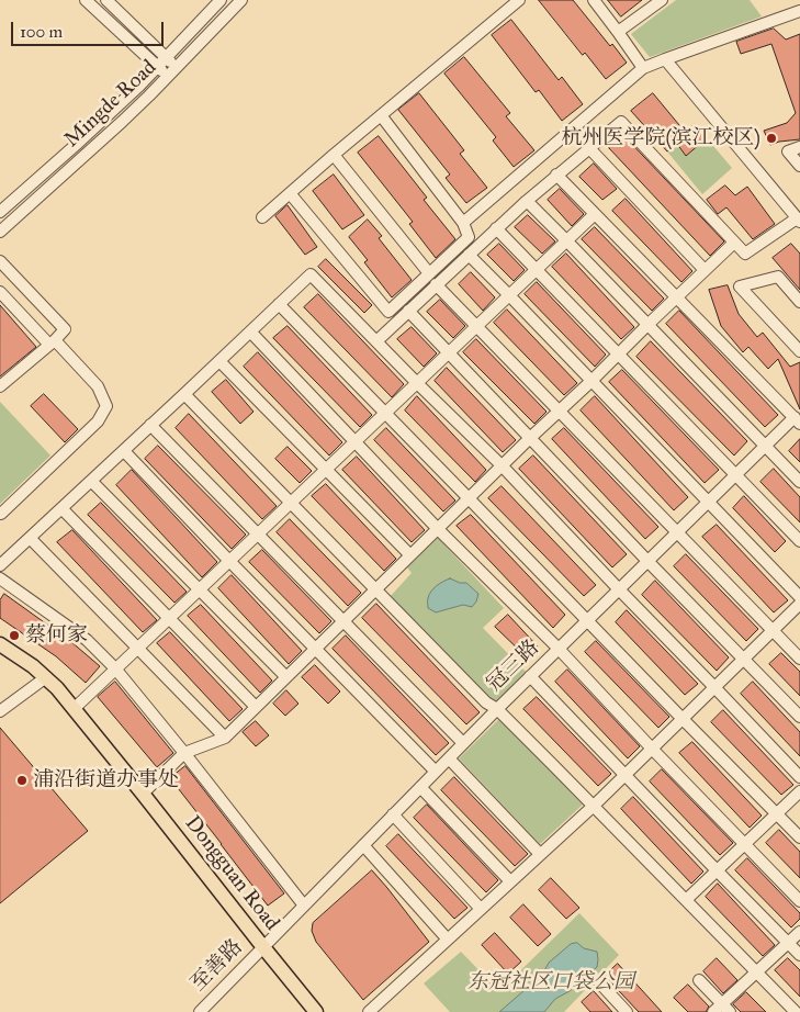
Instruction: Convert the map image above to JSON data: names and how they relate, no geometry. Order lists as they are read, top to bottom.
{
  "streets": {
    "main road": ["Dongguan Road"],
    "street": ["Mingde Road", "冠三路", "至善路"]
  },
  "crossings": [
    ["冠三路", "Dongguan Road"],
    ["冠三路", "至善路"],
    ["Dongguan Road", "至善路"]
  ],
  "parks": ["东冠社区口袋公园"],
  "places": ["杭州医学院(滨江校区)", "蔡何家", "浦沿街道办事处"],
  "scale_bar": "100 m"
}
